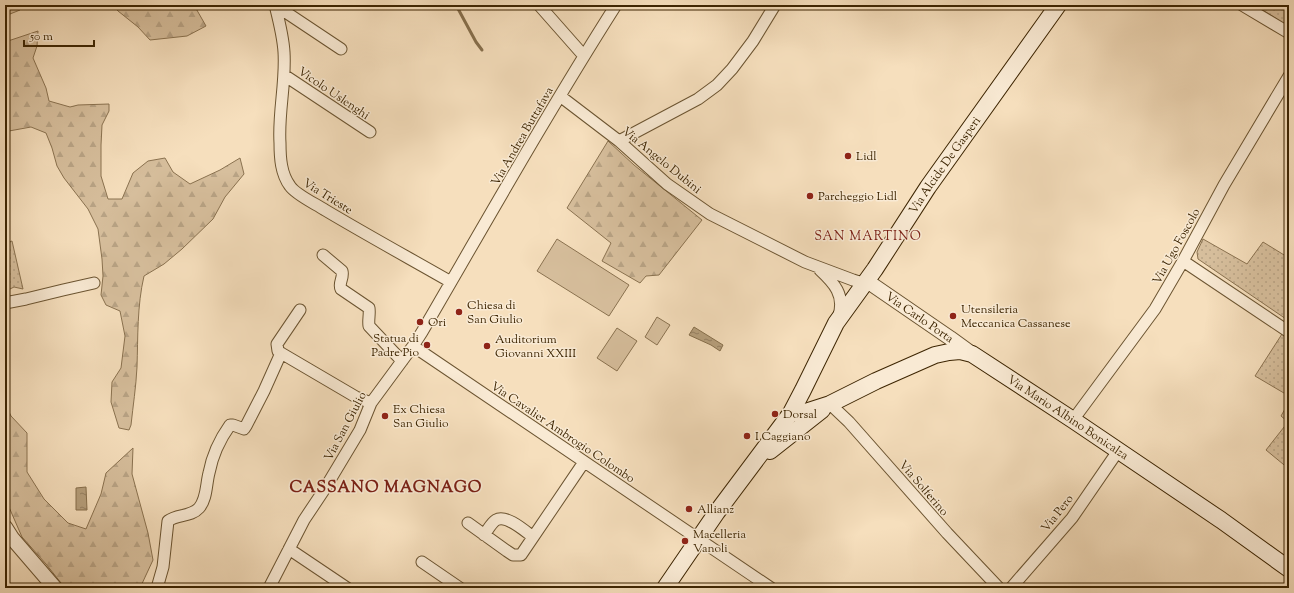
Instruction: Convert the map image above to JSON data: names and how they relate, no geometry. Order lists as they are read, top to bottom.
{
  "streets": {
    "main road": ["Via Alcide De Gasperi", "Via Mario Albino Bonicalza"],
    "street": [
      "Vicolo Uslenghi",
      "Via Andrea Buttafava",
      "Via Angelo Dubini",
      "Via Trieste",
      "Via Ugo Foscolo",
      "Via Carlo Porta",
      "Via San Giulio",
      "Via Cavalier Ambrogio Colombo",
      "Via Solferino",
      "Via Pero"
    ]
  },
  "crossings": [
    ["Vicolo Uslenghi", "Via Trieste"],
    ["Via Andrea Buttafava", "Via Angelo Dubini"],
    ["Via Andrea Buttafava", "Via Trieste"],
    ["Via Andrea Buttafava", "Via San Giulio"],
    ["Via Angelo Dubini", "Via Alcide De Gasperi"],
    ["Via Angelo Dubini", "Via Carlo Porta"],
    ["Via Alcide De Gasperi", "Via Carlo Porta"],
    ["Via Alcide De Gasperi", "Via Mario Albino Bonicalza"],
    ["Via Trieste", "Via San Giulio"],
    ["Via Ugo Foscolo", "Via Mario Albino Bonicalza"],
    ["Via Carlo Porta", "Via Mario Albino Bonicalza"],
    ["Via Mario Albino Bonicalza", "Via Solferino"],
    ["Via Mario Albino Bonicalza", "Via Pero"],
    ["Via San Giulio", "Via Cavalier Ambrogio Colombo"]
  ],
  "districts": ["SAN MARTINO", "CASSANO MAGNAGO"],
  "places": [
    "Lidl",
    "Parcheggio Lidl",
    "Chiesa di San Giulio",
    "Utensileria Meccanica Cassanese",
    "Ori",
    "Statua di Padre Pio",
    "Auditorium Giovanni XXIII",
    "Dorsal",
    "Ex Chiesa San Giulio",
    "I Caggiano",
    "Allianz",
    "Macelleria Vanoli"
  ],
  "scale_bar": "50 m"
}
